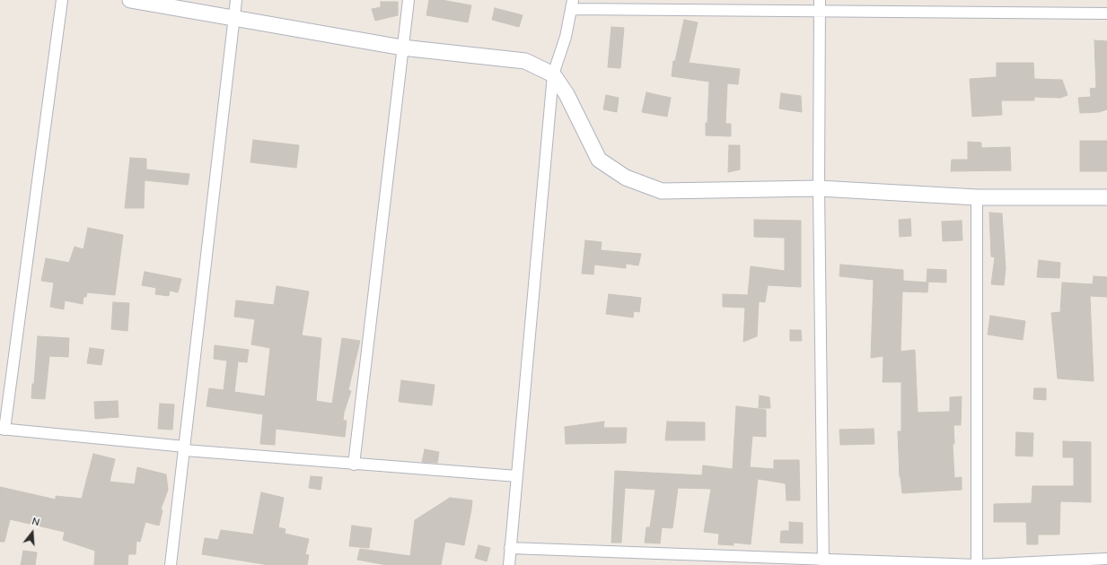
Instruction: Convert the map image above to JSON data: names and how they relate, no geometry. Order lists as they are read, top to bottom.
{
  "north": "top"
}
